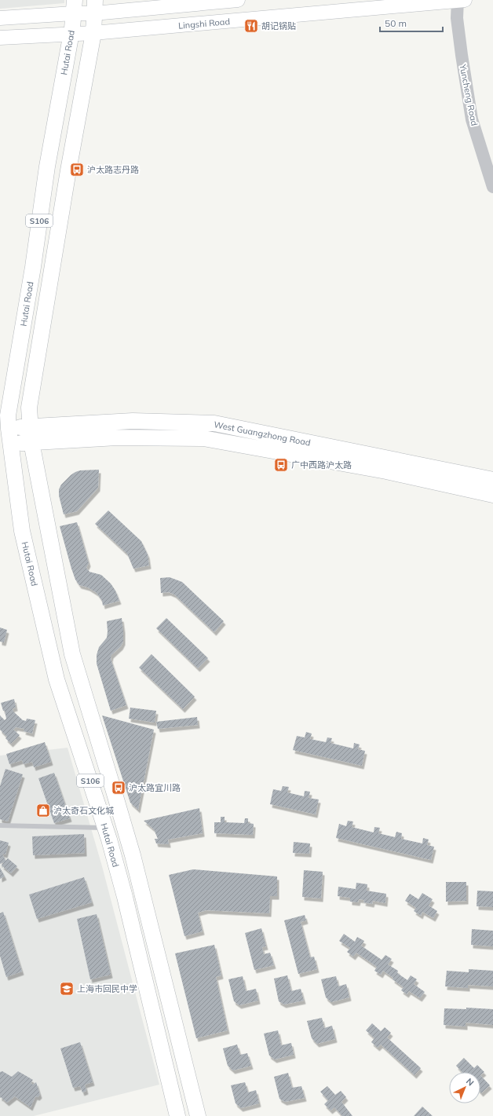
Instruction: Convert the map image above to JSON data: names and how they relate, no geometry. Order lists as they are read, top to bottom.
{
  "streets": {
    "main road": [
      "Lingshi Road",
      "Hutai Road",
      "S106",
      "West Guangzhong Road"
    ],
    "street": ["Yuncheng Road"]
  },
  "crossings": [
    ["Lingshi Road", "Hutai Road"],
    ["Lingshi Road", "Yuncheng Road"],
    ["Lingshi Road", "S106"],
    ["Hutai Road", "West Guangzhong Road"],
    ["S106", "West Guangzhong Road"]
  ],
  "places": {
    "restaurant": ["胡记锅贴"],
    "bus stop": ["沪太路志丹路", "广中西路沪太路", "沪太路宜川路"],
    "shop": ["沪太奇石文化城"],
    "school or university": ["上海市回民中学"]
  },
  "scale_bar": "50 m",
  "north": "top right"
}
